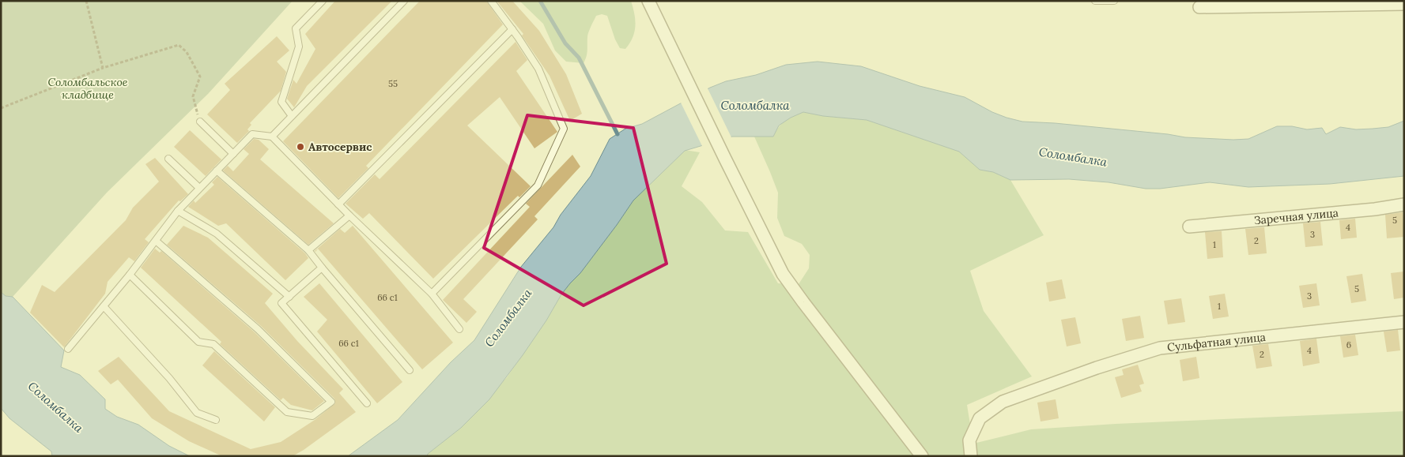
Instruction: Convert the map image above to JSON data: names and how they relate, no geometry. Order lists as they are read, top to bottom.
{
  "streets": {
    "street": ["Заречная улица", "Сульфатная улица"]
  },
  "water": ["Соломбалка"],
  "parks": ["Соломбальское кладбище"],
  "places": ["Автосервис"],
  "house_numbers": [
    "55",
    "5",
    "4",
    "3",
    "2",
    "1",
    "5",
    "3",
    "66 с1",
    "1",
    "66 с1",
    "6",
    "4",
    "2"
  ]
}
